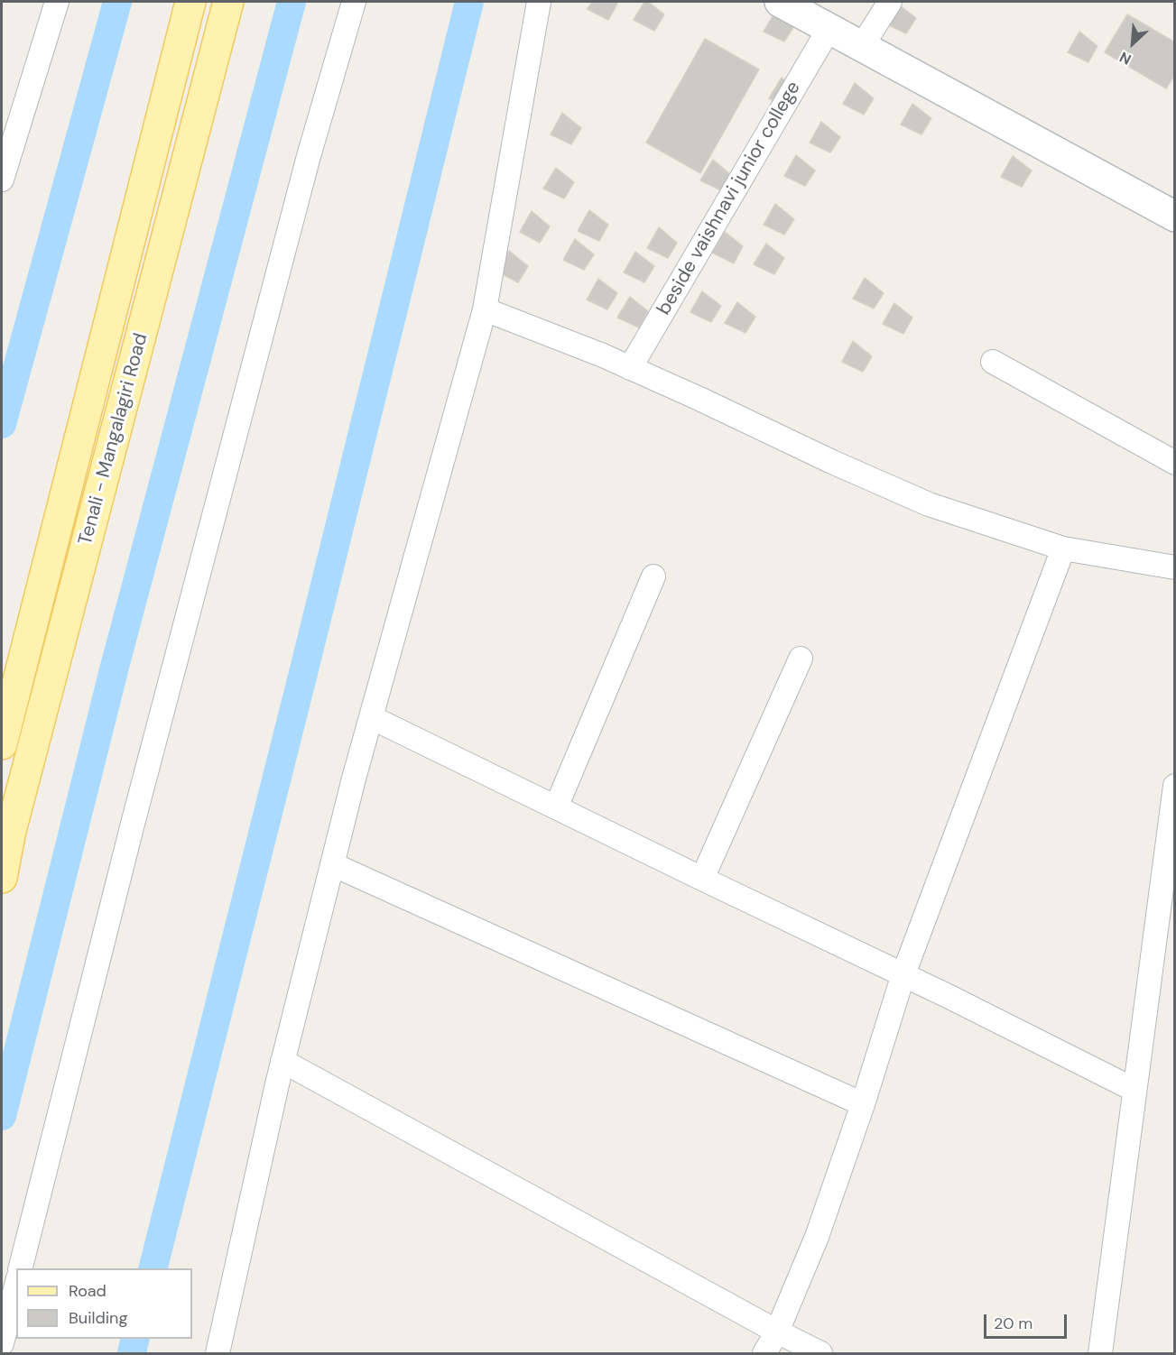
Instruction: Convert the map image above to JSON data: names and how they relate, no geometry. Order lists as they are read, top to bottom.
{
  "streets": {
    "main road": ["Tenali - Mangalagiri Road"],
    "street": ["beside vaishnavi junior college"]
  },
  "legend": ["Road", "Building"],
  "scale_bar": "20 m",
  "north": "bottom left"
}
